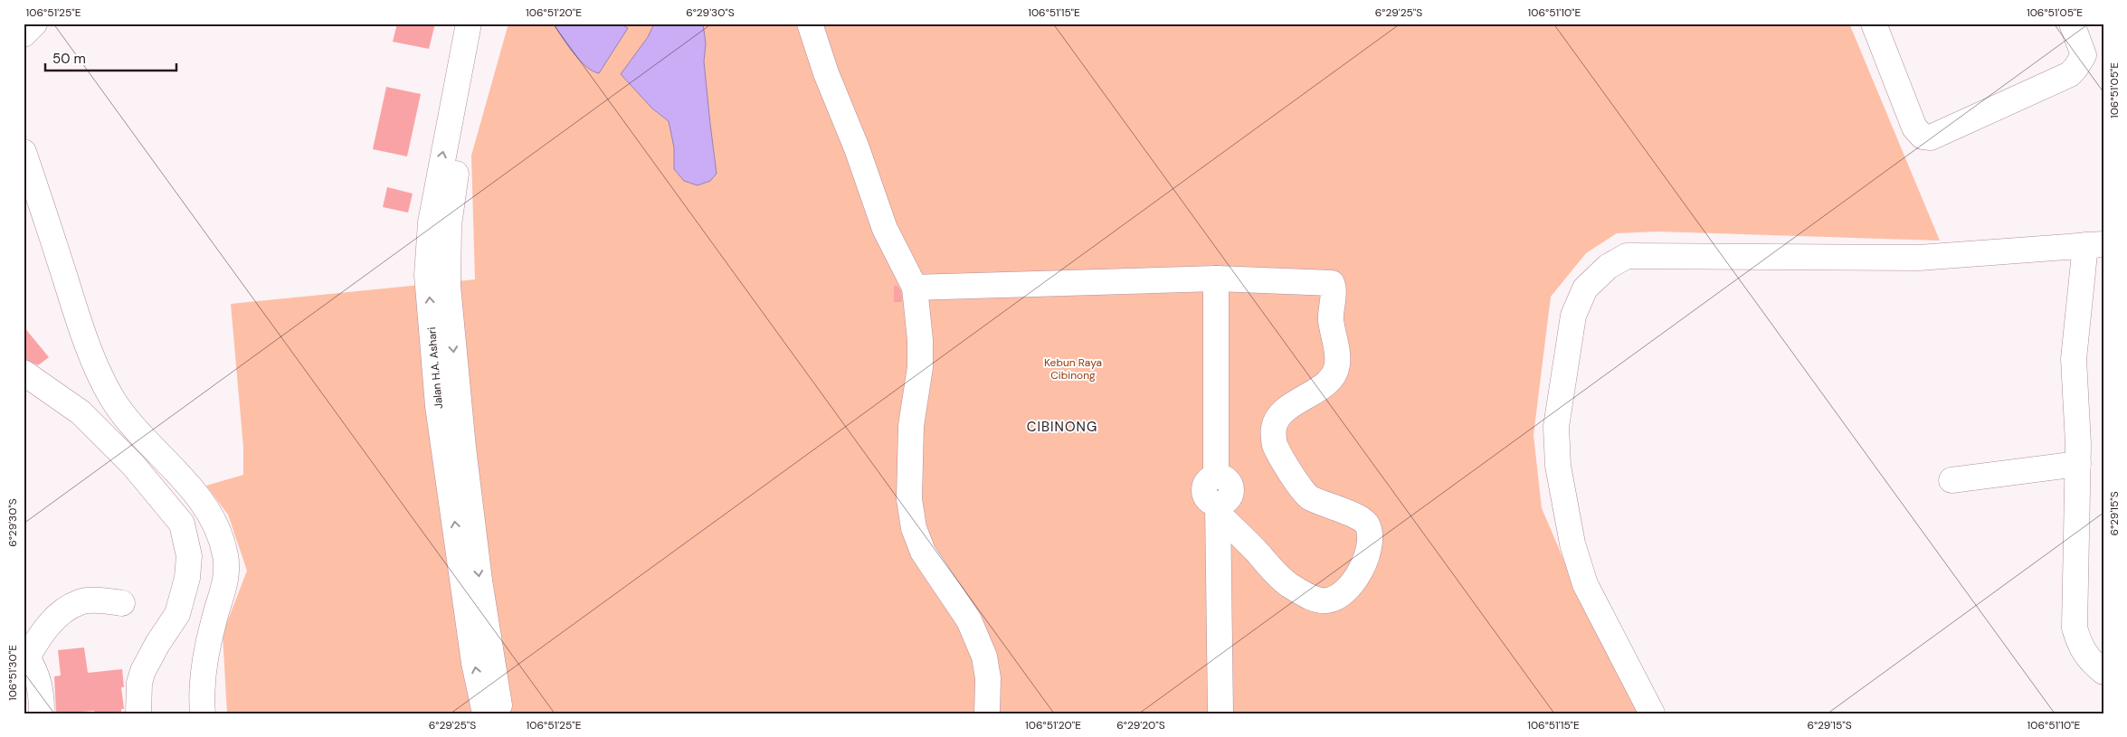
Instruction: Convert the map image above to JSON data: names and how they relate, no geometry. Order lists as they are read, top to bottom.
{
  "streets": {
    "street": ["Jalan H.A. Ashari"]
  },
  "districts": ["CIBINONG"],
  "parks": ["Kebun Raya Cibinong"],
  "scale_bar": "50 m",
  "coordinates": [
    "106°51'25\"E",
    "106°51'20\"E",
    "6°29'30\"S",
    "106°51'15\"E",
    "6°29'25\"S",
    "106°51'10\"E",
    "106°51'05\"E",
    "6°29'15\"S",
    "106°51'30\"E",
    "6°29'20\"S"
  ]
}
